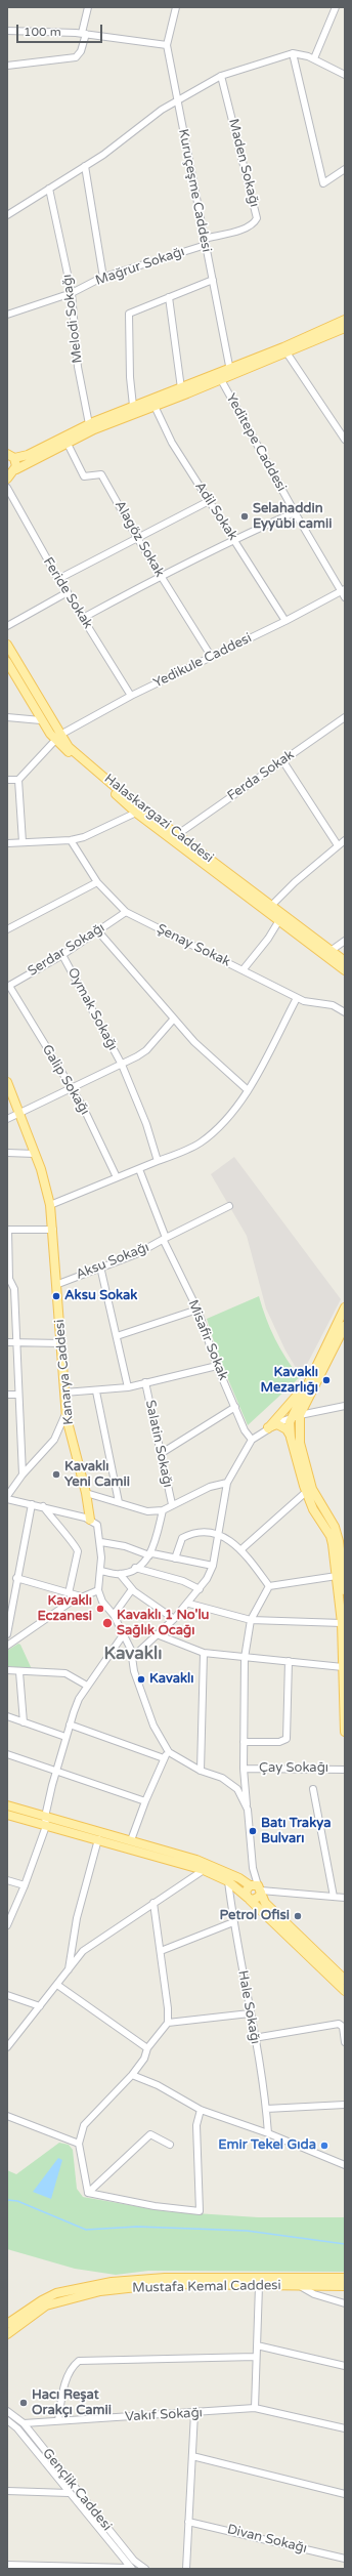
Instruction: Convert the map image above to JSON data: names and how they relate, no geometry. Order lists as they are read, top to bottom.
{
  "streets": {
    "main road": ["Halaskargazi Caddesi", "Kanarya Caddesi", "Mustafa Kemal Caddesi"],
    "street": [
      "Maden Sokağı",
      "Kuruçeşme Caddesi",
      "Mağrur Sokağı",
      "Melodi Sokağı",
      "Yeditepe Caddesi",
      "Adil Sokak",
      "Alagöz Sokak",
      "Feride Sokak",
      "Yedikule Caddesi",
      "Ferda Sokak",
      "Şenay Sokak",
      "Serdar Sokağı",
      "Oymak Sokağı",
      "Galip Sokağı",
      "Aksu Sokağı",
      "Misafir Sokak",
      "Salatin Sokağı",
      "Çay Sokağı",
      "Hale Sokağı",
      "Vakıf Sokağı",
      "Gençlik Caddesi",
      "Divan Sokağı"
    ]
  },
  "crossings": [
    ["Maden Sokağı", "Kuruçeşme Caddesi"],
    ["Maden Sokağı", "Mağrur Sokağı"],
    ["Kuruçeşme Caddesi", "Mağrur Sokağı"],
    ["Mağrur Sokağı", "Melodi Sokağı"],
    ["Yeditepe Caddesi", "Yedikule Caddesi"],
    ["Adil Sokak", "Yedikule Caddesi"],
    ["Alagöz Sokak", "Yedikule Caddesi"],
    ["Feride Sokak", "Yedikule Caddesi"],
    ["Yedikule Caddesi", "Halaskargazi Caddesi"],
    ["Ferda Sokak", "Halaskargazi Caddesi"],
    ["Şenay Sokak", "Serdar Sokağı"],
    ["Serdar Sokağı", "Oymak Sokağı"],
    ["Serdar Sokağı", "Galip Sokağı"],
    ["Aksu Sokağı", "Misafir Sokak"],
    ["Aksu Sokağı", "Kanarya Caddesi"],
    ["Vakıf Sokağı", "Gençlik Caddesi"]
  ],
  "districts": ["Kavaklı"],
  "places": [
    "Selahaddin Eyyübi camii",
    "Aksu Sokak",
    "Kavaklı Mezarlığı",
    "Kavaklı Yeni Camii",
    "Kavaklı Eczanesi",
    "Kavaklı 1 No'lu Sağlık Ocağı",
    "Kavaklı",
    "Batı Trakya Bulvarı",
    "Petrol Ofisi",
    "Emir Tekel Gıda",
    "Hacı Reşat Orakçı Camii"
  ],
  "scale_bar": "100 m"
}
